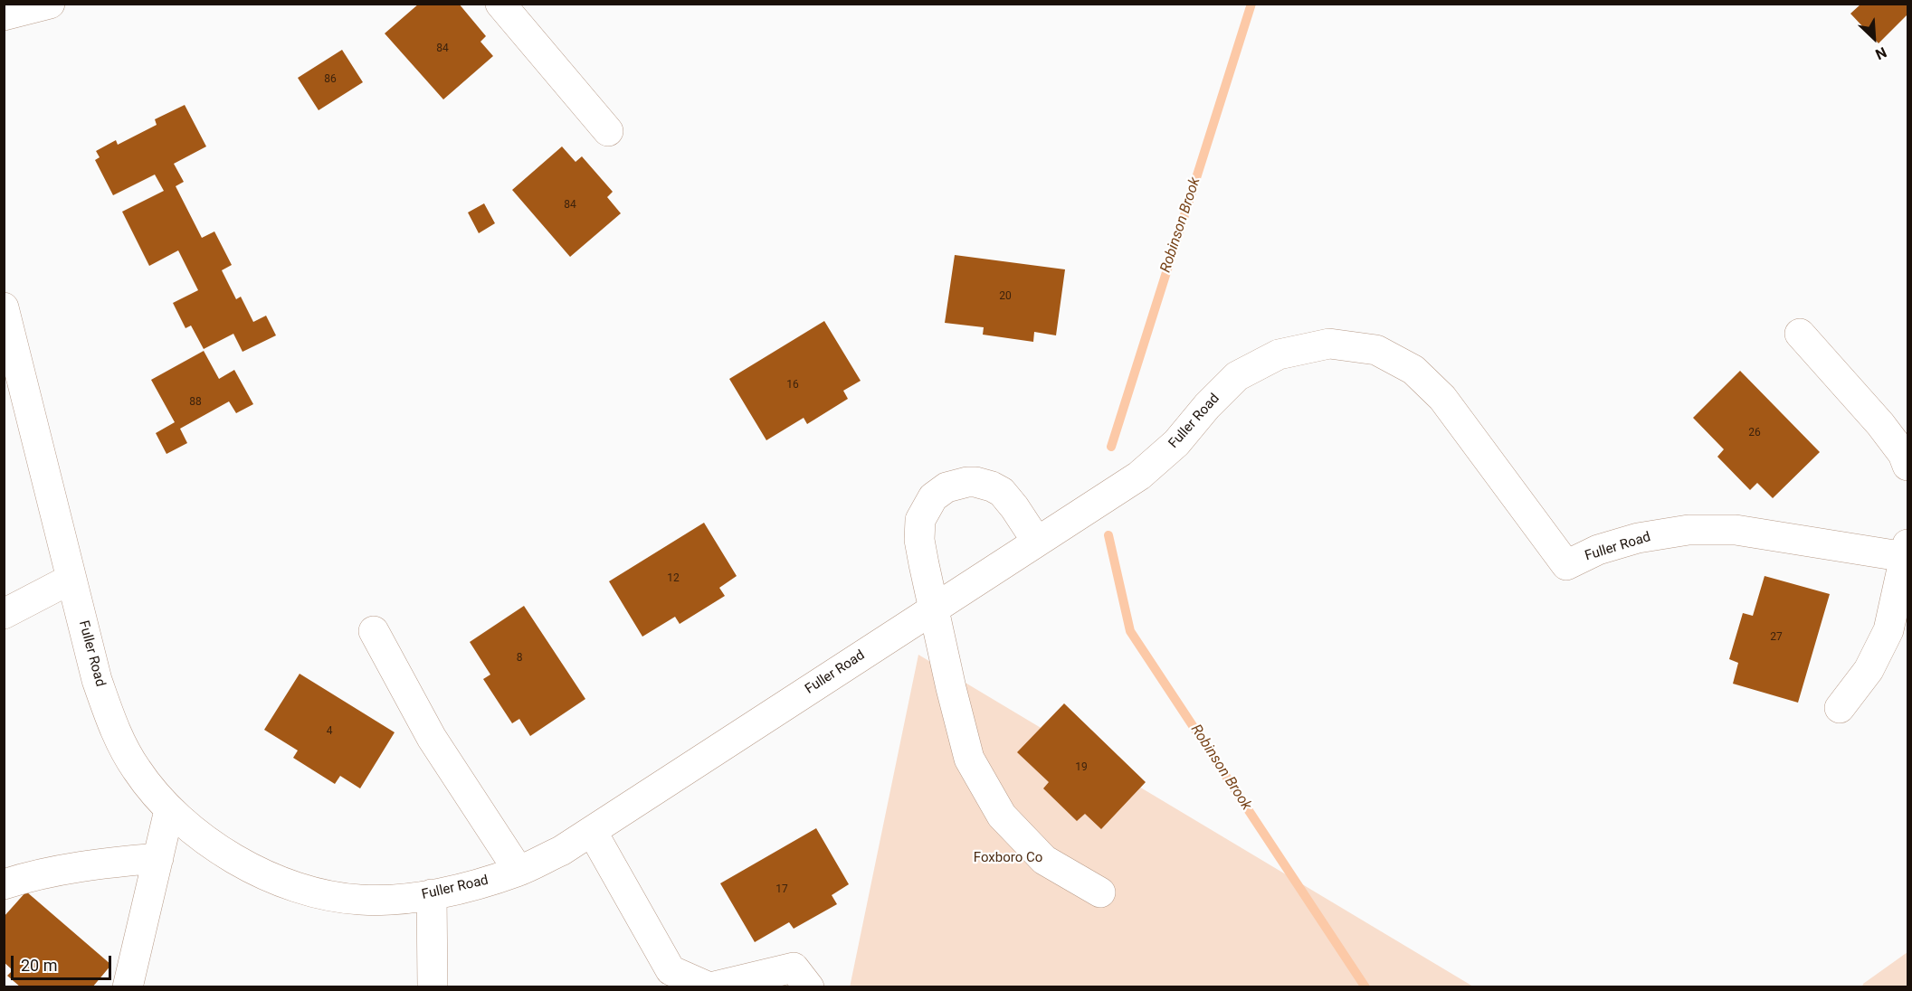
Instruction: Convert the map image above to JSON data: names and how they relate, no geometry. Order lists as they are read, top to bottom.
{
  "streets": {
    "street": ["Fuller Road"]
  },
  "water": ["Robinson Brook"],
  "parks": ["Foxboro Co"],
  "house_numbers": [
    "84",
    "86",
    "84",
    "20",
    "16",
    "88",
    "26",
    "12",
    "27",
    "8",
    "4",
    "19",
    "17"
  ],
  "scale_bar": "20 m",
  "north": "bottom right"
}
